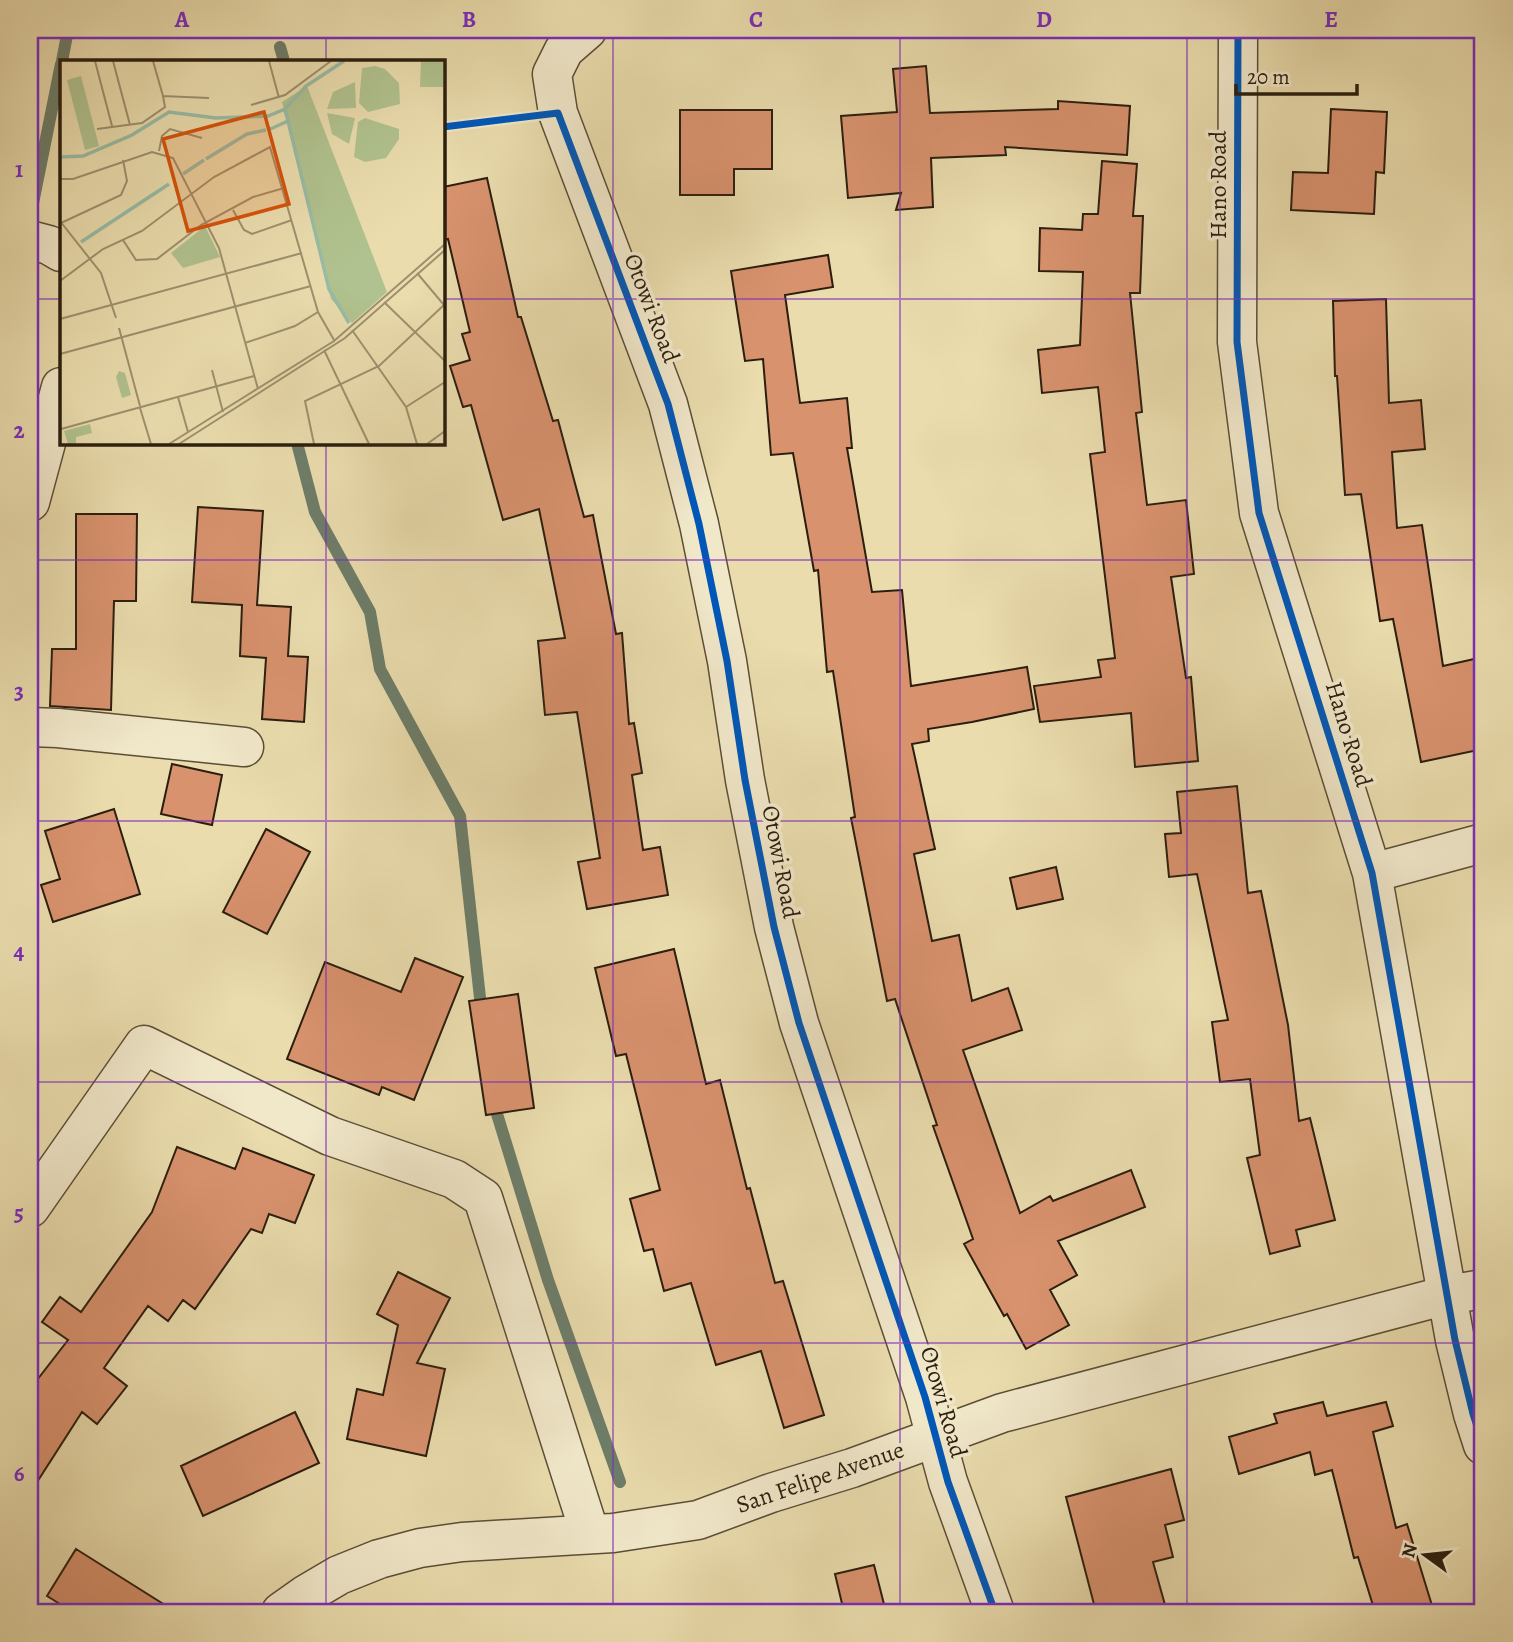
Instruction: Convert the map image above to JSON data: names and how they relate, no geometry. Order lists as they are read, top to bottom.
{
  "streets": {
    "street": ["Hano Road", "Otowi Road", "San Felipe Avenue"]
  },
  "crossings": [
    ["Hano Road", "San Felipe Avenue"],
    ["Otowi Road", "San Felipe Avenue"]
  ],
  "scale_bar": "20 m",
  "north": "left",
  "grid": {
    "columns": [
      "A",
      "B",
      "C",
      "D",
      "E"
    ],
    "rows": [
      "1",
      "2",
      "3",
      "4",
      "5",
      "6"
    ]
  }
}
